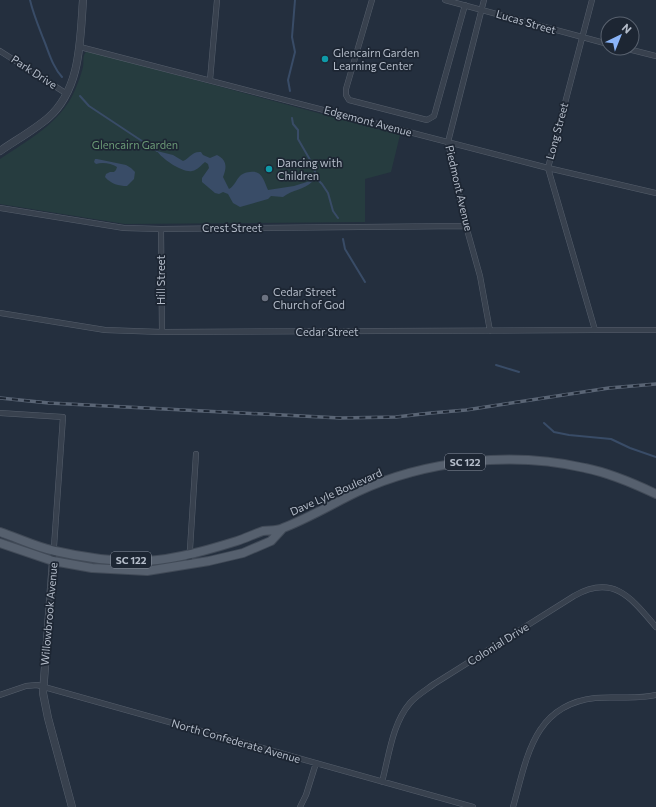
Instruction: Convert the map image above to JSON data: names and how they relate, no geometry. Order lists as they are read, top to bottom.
{
  "streets": {
    "main road": ["SC 122", "Dave Lyle Boulevard"],
    "street": [
      "Lucas Street",
      "Park Drive",
      "Edgemont Avenue",
      "Long Street",
      "Piedmont Avenue",
      "Crest Street",
      "Hill Street",
      "Cedar Street",
      "Willowbrook Avenue",
      "Colonial Drive",
      "North Confederate Avenue"
    ]
  },
  "crossings": [
    ["Lucas Street", "Long Street"],
    ["Lucas Street", "Piedmont Avenue"],
    ["Edgemont Avenue", "Long Street"],
    ["Edgemont Avenue", "Piedmont Avenue"],
    ["Long Street", "Cedar Street"],
    ["Piedmont Avenue", "Crest Street"],
    ["Piedmont Avenue", "Cedar Street"],
    ["Crest Street", "Hill Street"],
    ["Hill Street", "Cedar Street"],
    ["Dave Lyle Boulevard", "Willowbrook Avenue"],
    ["Willowbrook Avenue", "North Confederate Avenue"],
    ["Colonial Drive", "North Confederate Avenue"]
  ],
  "parks": ["Glencairn Garden"],
  "places": ["Glencairn Garden Learning Center", "Dancing with Children", "Cedar Street Church of God"],
  "north": "top right"
}
